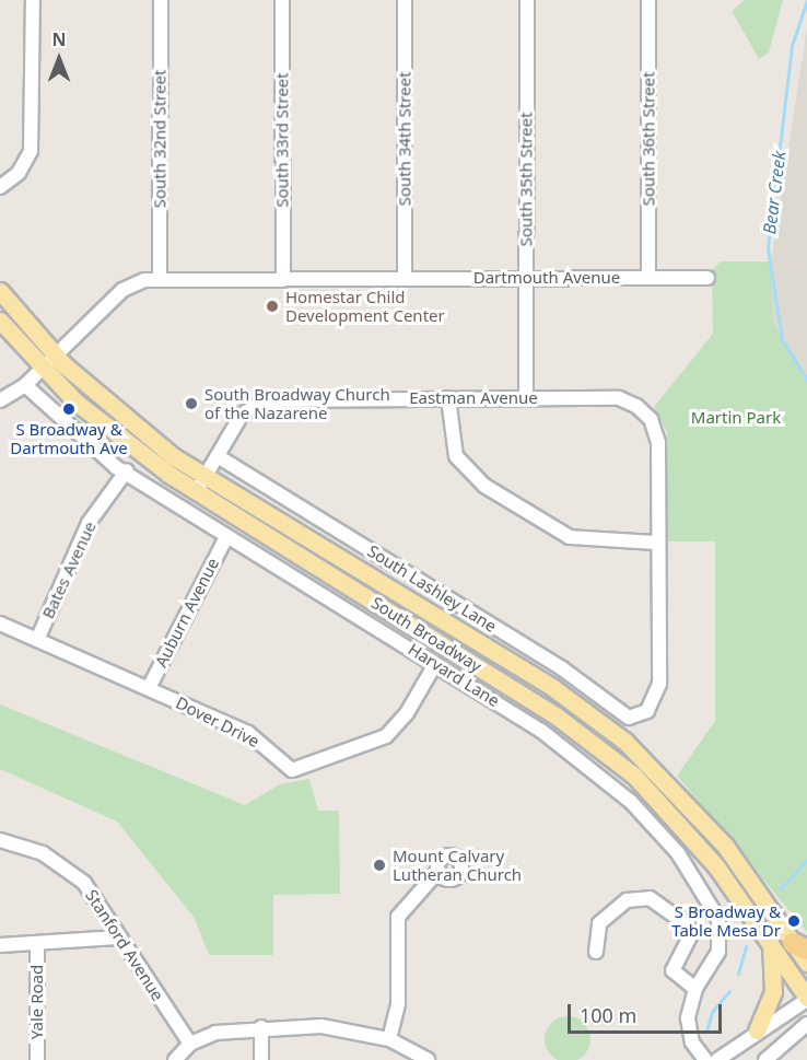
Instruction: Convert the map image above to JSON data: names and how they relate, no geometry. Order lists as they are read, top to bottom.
{
  "streets": {
    "main road": ["South Broadway"],
    "street": [
      "South 32nd Street",
      "South 34th Street",
      "South 36th Street",
      "South 33rd Street",
      "South 35th Street",
      "Dartmouth Avenue",
      "Eastman Avenue",
      "Bates Avenue",
      "South Lashley Lane",
      "Auburn Avenue",
      "Harvard Lane",
      "Dover Drive",
      "Stanford Avenue",
      "Yale Road"
    ]
  },
  "crossings": [
    ["South 32nd Street", "Dartmouth Avenue"],
    ["South 34th Street", "Dartmouth Avenue"],
    ["South 36th Street", "Dartmouth Avenue"],
    ["South 33rd Street", "Dartmouth Avenue"],
    ["South 35th Street", "Dartmouth Avenue"],
    ["South 35th Street", "Eastman Avenue"],
    ["Dartmouth Avenue", "South Broadway"],
    ["Dartmouth Avenue", "Harvard Lane"],
    ["Eastman Avenue", "South Lashley Lane"],
    ["Eastman Avenue", "South Broadway"],
    ["Bates Avenue", "Harvard Lane"],
    ["Bates Avenue", "Dover Drive"],
    ["Auburn Avenue", "Harvard Lane"],
    ["Auburn Avenue", "Dover Drive"],
    ["Harvard Lane", "Dover Drive"]
  ],
  "water": ["Bear Creek"],
  "parks": ["Martin Park"],
  "places": [
    "Homestar Child Development Center",
    "South Broadway Church of the Nazarene",
    "S Broadway & Dartmouth Ave",
    "Mount Calvary Lutheran Church",
    "S Broadway & Table Mesa Dr"
  ],
  "scale_bar": "100 m",
  "north": "top"
}
